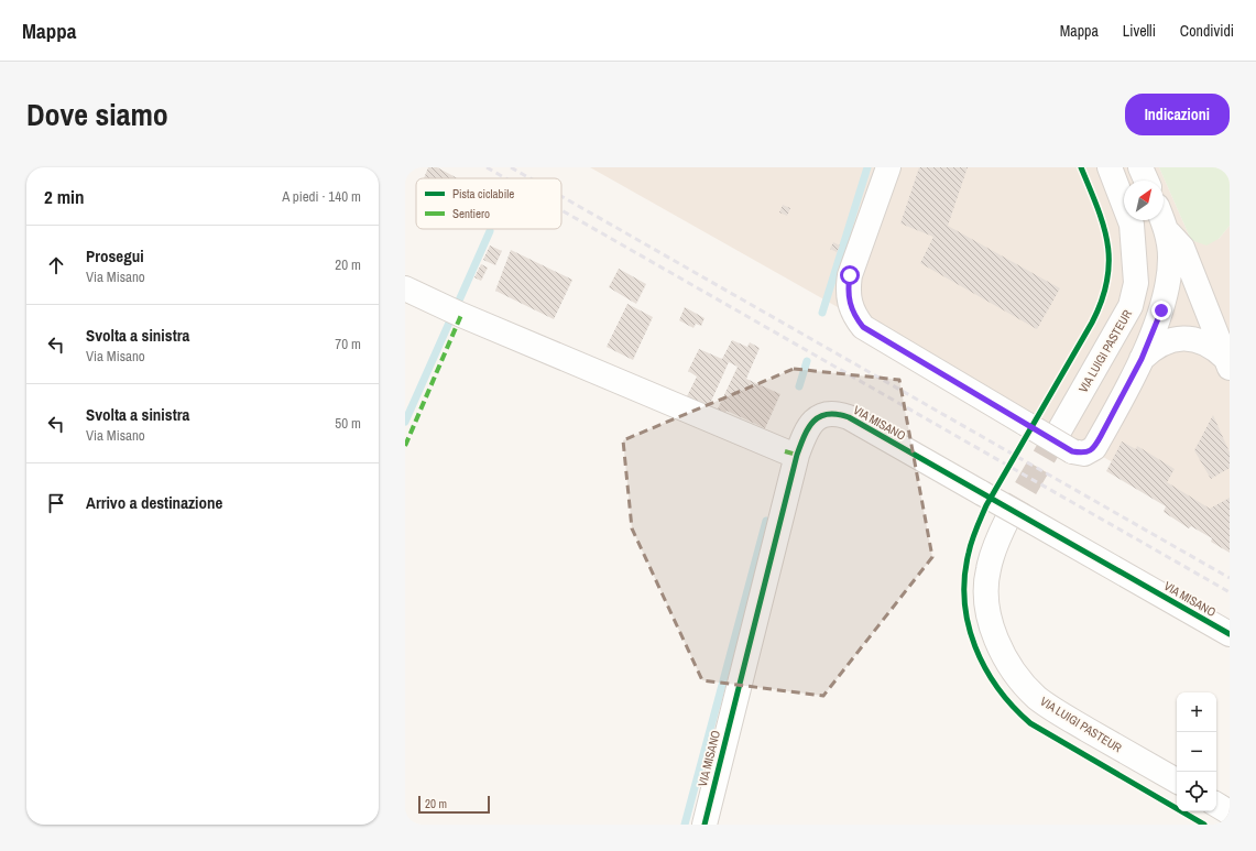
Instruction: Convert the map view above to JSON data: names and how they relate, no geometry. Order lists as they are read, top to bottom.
{
  "streets": {
    "street": ["VIA LUIGI PASTEUR", "VIA MISANO"]
  },
  "crossings": [
    ["VIA LUIGI PASTEUR", "VIA MISANO"]
  ],
  "legend": ["Pista ciclabile", "Sentiero"],
  "scale_bar": "20 m",
  "north": "top right",
  "page": {
    "header": "Mappa",
    "nav": ["Mappa", "Livelli", "Condividi"],
    "title": "Dove siamo",
    "buttons": "Indicazioni",
    "heading": ["2 min", "A piedi · 140 m"],
    "list": [
      ["Prosegui", "Via Misano", "20 m"],
      ["Svolta a sinistra", "Via Misano", "70 m"],
      ["Svolta a sinistra", "Via Misano", "50 m"],
      "Arrivo a destinazione"
    ],
    "map_buttons": ["+", "−"],
    "scale": "20 m"
  }
}
